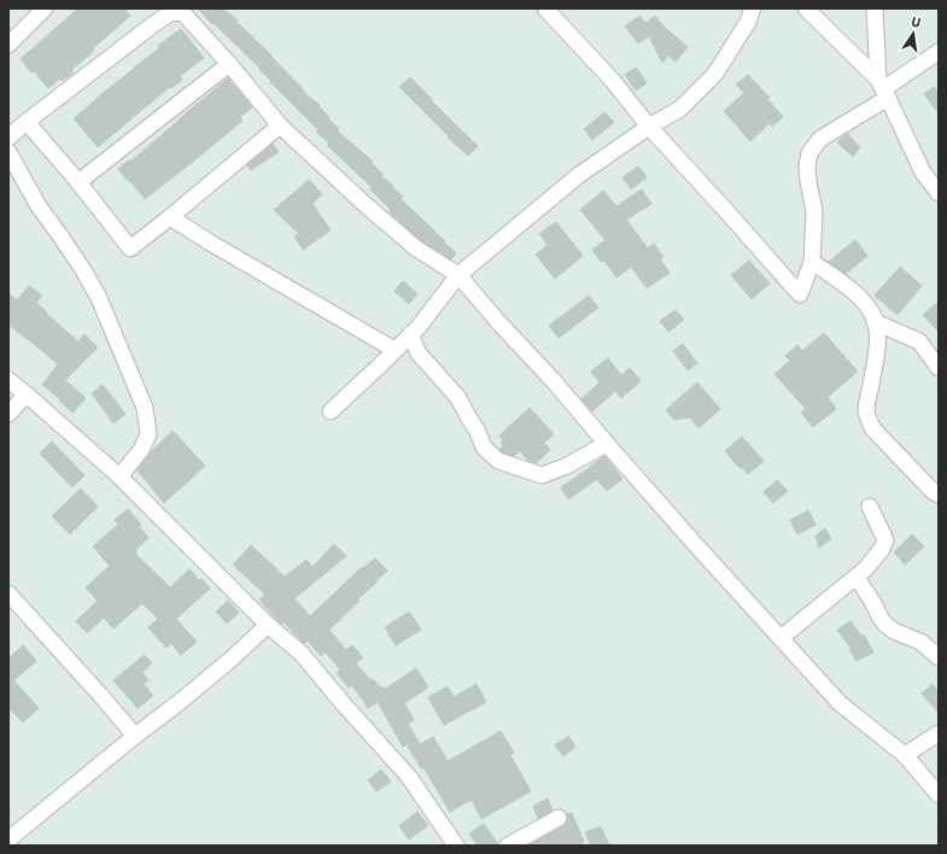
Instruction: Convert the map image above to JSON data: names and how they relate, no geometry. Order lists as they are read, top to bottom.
{
  "north": "top"
}
